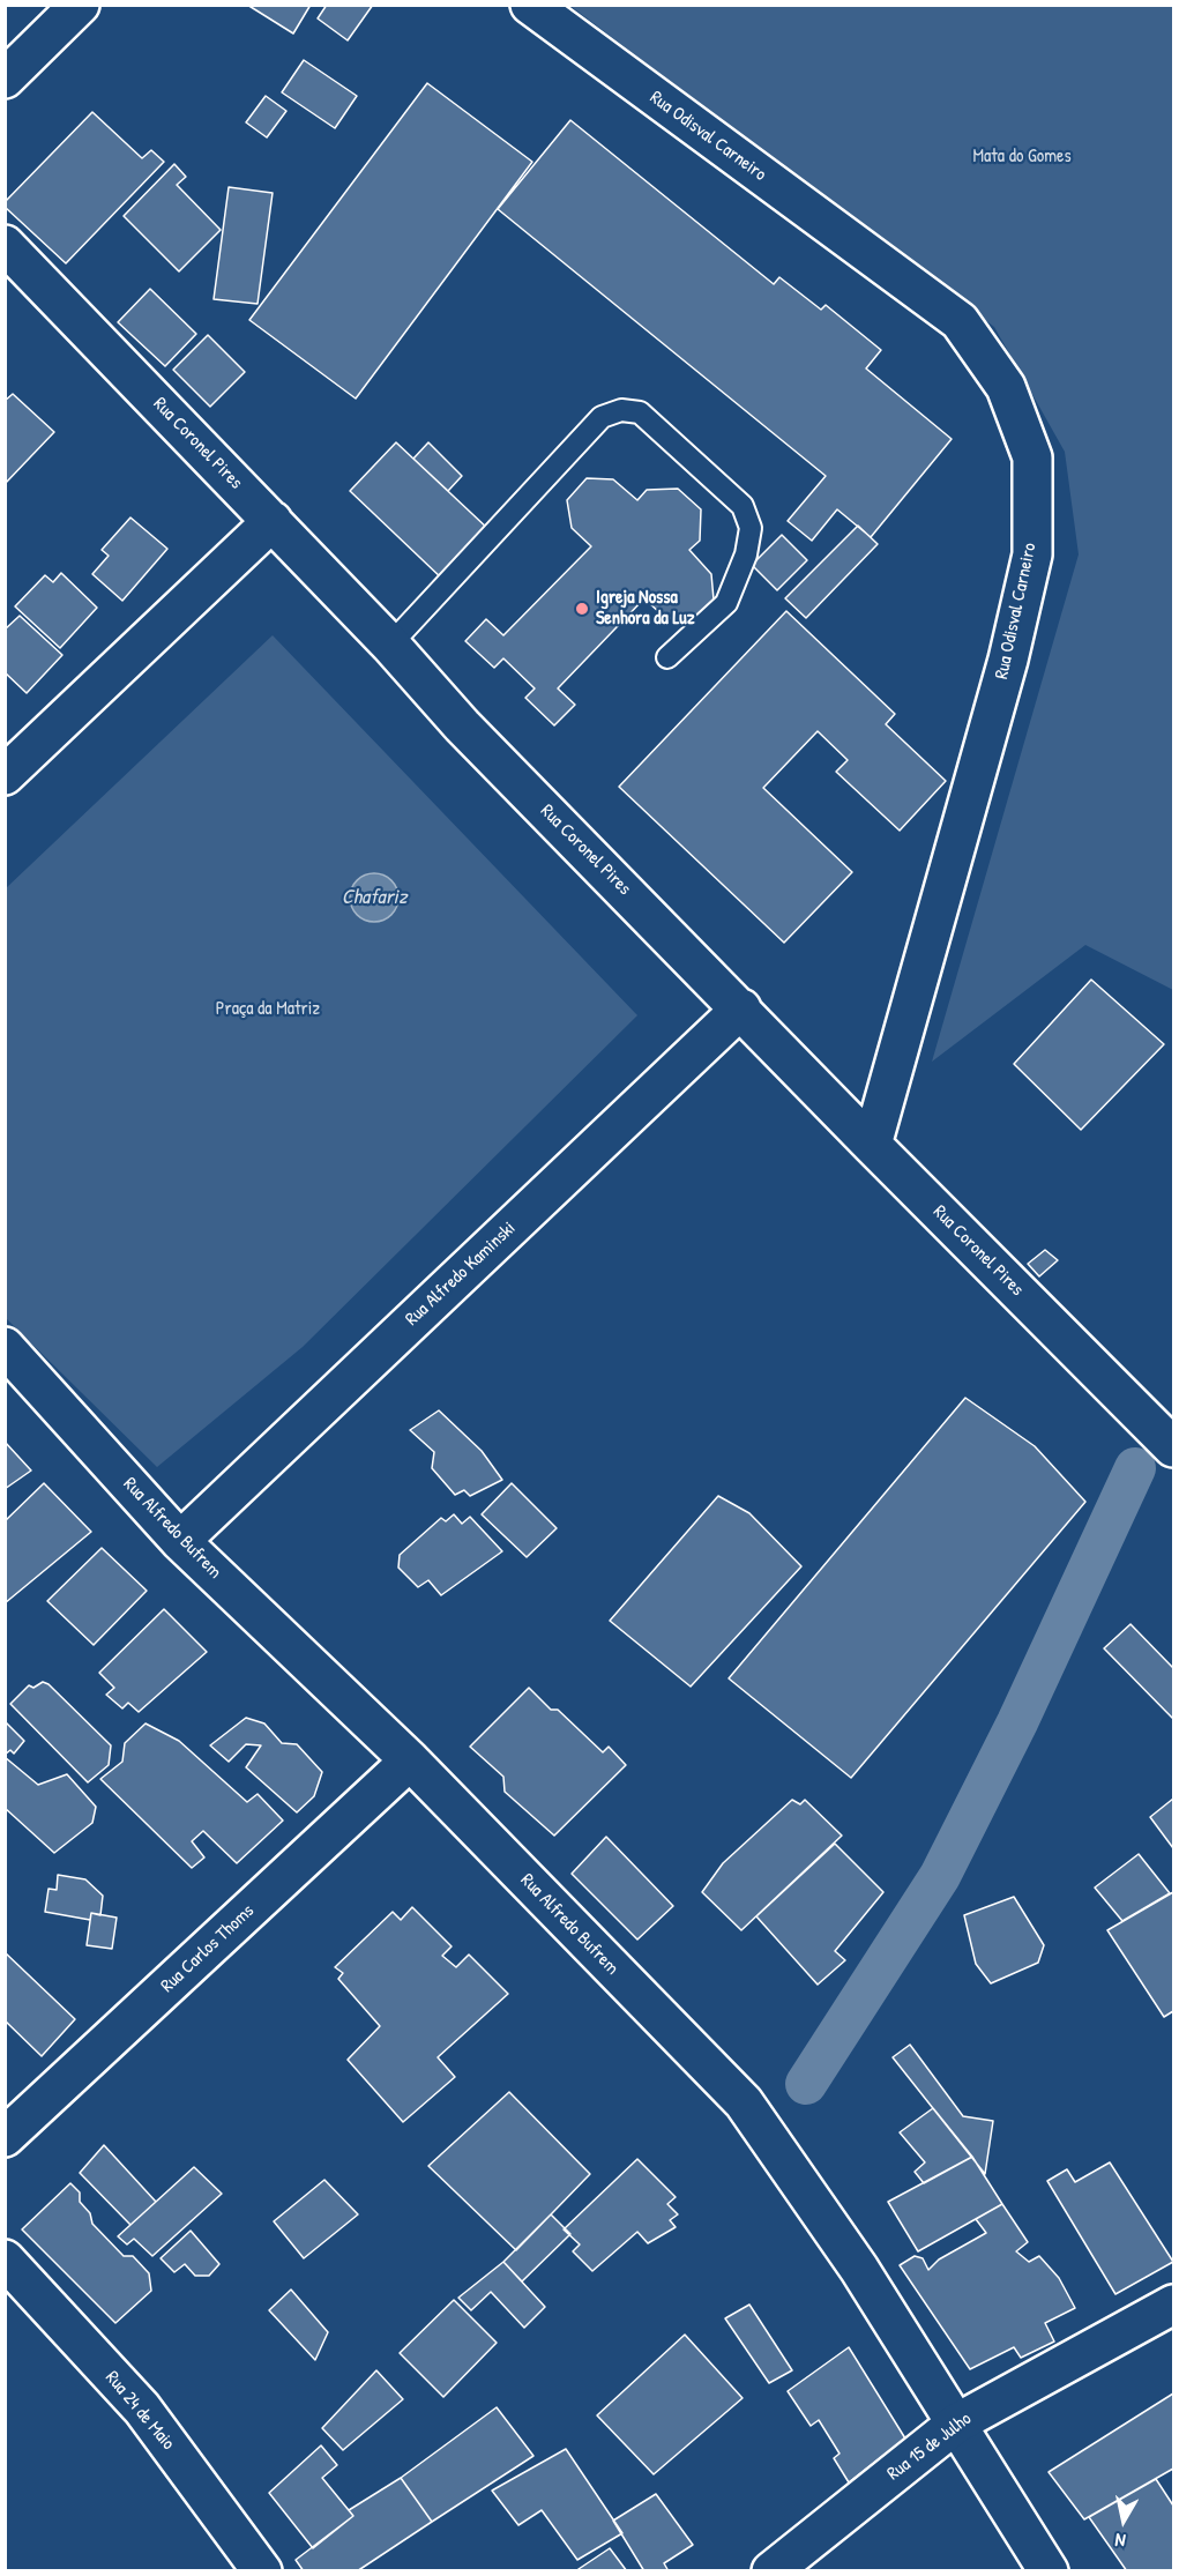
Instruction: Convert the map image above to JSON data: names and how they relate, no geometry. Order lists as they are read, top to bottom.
{
  "streets": {
    "street": [
      "Rua Odisval Carneiro",
      "Rua Coronel Pires",
      "Rua Alfredo Kaminski",
      "Rua Alfredo Bufrem",
      "Rua Carlos Thoms",
      "Rua 24 de Maio",
      "Rua 15 de Julho"
    ]
  },
  "crossings": [
    ["Rua Odisval Carneiro", "Rua Coronel Pires"],
    ["Rua Coronel Pires", "Rua Alfredo Kaminski"],
    ["Rua Alfredo Kaminski", "Rua Alfredo Bufrem"],
    ["Rua Alfredo Bufrem", "Rua Carlos Thoms"],
    ["Rua Alfredo Bufrem", "Rua 15 de Julho"]
  ],
  "water": ["Chafariz"],
  "parks": ["Mata do Gomes", "Praça da Matriz"],
  "places": ["Igreja Nossa Senhora da Luz"],
  "north": "bottom"
}
